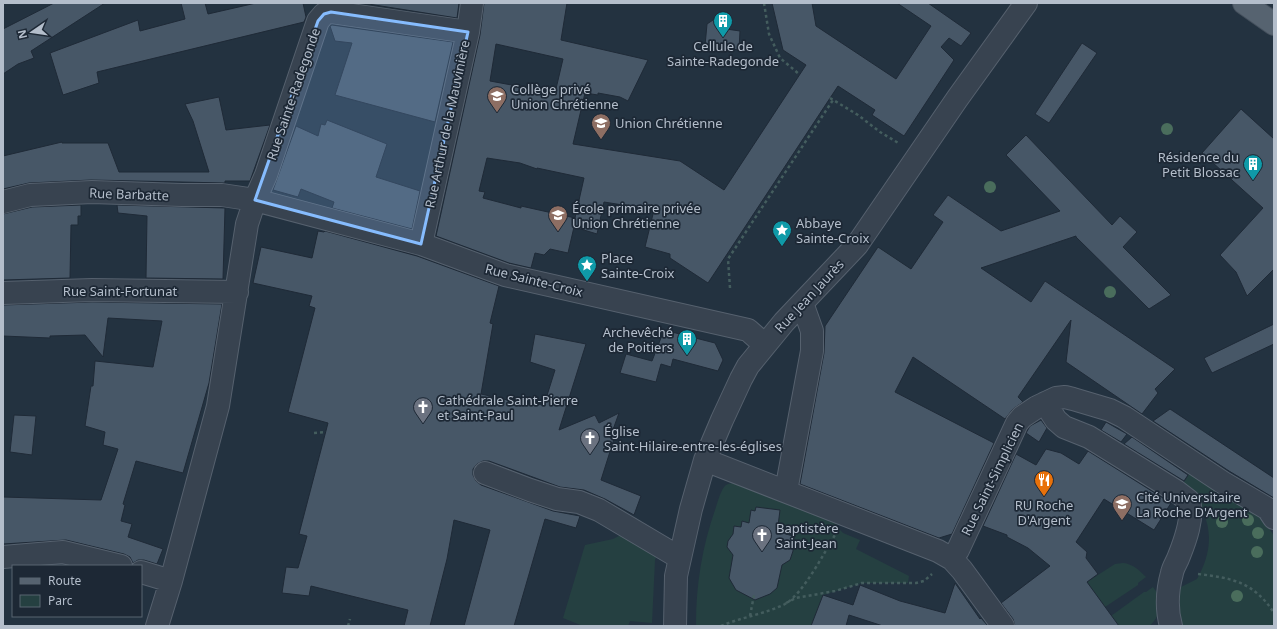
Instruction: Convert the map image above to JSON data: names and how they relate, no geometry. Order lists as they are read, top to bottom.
{
  "streets": {
    "street": [
      "Rue Sainte-Radegonde",
      "Rue Arthur de la Mauvinière",
      "Rue Barbatte",
      "Rue Sainte-Croix",
      "Rue Saint-Fortunat",
      "Rue Jean Jaurès",
      "Rue Saint-Simplicien"
    ]
  },
  "crossings": [
    ["Rue Sainte-Radegonde", "Rue Arthur de la Mauvinière"],
    ["Rue Sainte-Radegonde", "Rue Barbatte"],
    ["Rue Sainte-Radegonde", "Rue Sainte-Croix"],
    ["Rue Arthur de la Mauvinière", "Rue Sainte-Croix"],
    ["Rue Barbatte", "Rue Sainte-Croix"],
    ["Rue Sainte-Croix", "Rue Jean Jaurès"]
  ],
  "places": {
    "building": ["Cellule de Sainte-Radegonde", "Résidence du Petit Blossac", "Archevêché de Poitiers"],
    "school or university": [
      "Collège privé Union Chrétienne",
      "Union Chrétienne",
      "École primaire privée Union Chrétienne",
      "Cité Universitaire La Roche D'Argent"
    ],
    "place": ["Abbaye Sainte-Croix", "Place Sainte-Croix"],
    "church": ["Cathédrale Saint-Pierre et Saint-Paul", "Église Saint-Hilaire-entre-les-églises", "Baptistère Saint-Jean"],
    "restaurant": ["RU Roche D'Argent"]
  },
  "legend": ["Route", "Parc"],
  "north": "left"
}
